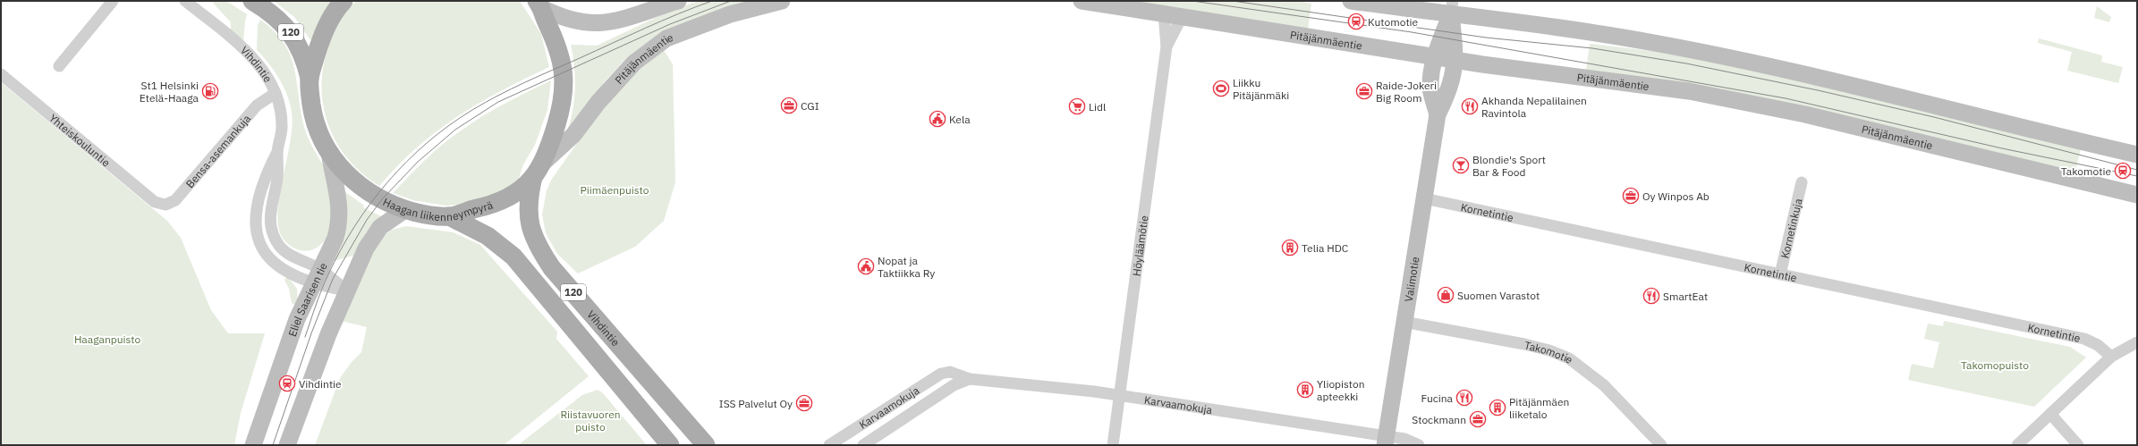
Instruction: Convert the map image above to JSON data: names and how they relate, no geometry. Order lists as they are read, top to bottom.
{
  "streets": {
    "main road": [
      "120",
      "Pitäjänmäentie",
      "Vihdintie",
      "Haagan liikenneympyrä",
      "Valimotie",
      "Eliel Saarisen tie"
    ],
    "street": [
      "Yhteiskouluntie",
      "Bensa-asemankuja",
      "Kornetintie",
      "Kornetinkuja",
      "Höyläämötie",
      "Takomotie",
      "Karvaamokuja"
    ]
  },
  "crossings": [
    ["120", "Haagan liikenneympyrä"],
    ["Pitäjänmäentie", "Vihdintie"],
    ["Pitäjänmäentie", "Haagan liikenneympyrä"],
    ["Pitäjänmäentie", "Höyläämötie"],
    ["Pitäjänmäentie", "Valimotie"],
    ["Vihdintie", "Bensa-asemankuja"],
    ["Vihdintie", "Haagan liikenneympyrä"],
    ["Vihdintie", "Eliel Saarisen tie"],
    ["Yhteiskouluntie", "Bensa-asemankuja"],
    ["Haagan liikenneympyrä", "Eliel Saarisen tie"],
    ["Kornetintie", "Kornetinkuja"],
    ["Kornetintie", "Valimotie"],
    ["Höyläämötie", "Karvaamokuja"],
    ["Valimotie", "Takomotie"],
    ["Valimotie", "Karvaamokuja"]
  ],
  "parks": [
    "Piimäenpuisto",
    "Haaganpuisto",
    "Takomopuisto",
    "Riistavuoren puisto"
  ],
  "places": {
    "station": ["Kutomotie", "Takomotie", "Vihdintie"],
    "sports": ["Liikku Pitäjänmäki"],
    "fuel station": ["St1 Helsinki Etelä-Haaga"],
    "office": [
      "Raide-Jokeri Big Room",
      "CGI",
      "Oy Winpos Ab",
      "ISS Palvelut Oy",
      "Stockmann"
    ],
    "supermarket": ["Lidl"],
    "restaurant": ["Akhanda Nepalilainen Ravintola", "SmartEat", "Fucina"],
    "public building": ["Kela", "Nopat ja Taktiikka Ry"],
    "bar": ["Blondie's Sport Bar & Food"],
    "building": ["Telia HDC", "Yliopiston apteekki", "Pitäjänmäen liiketalo"],
    "shop": ["Suomen Varastot"]
  }
}
